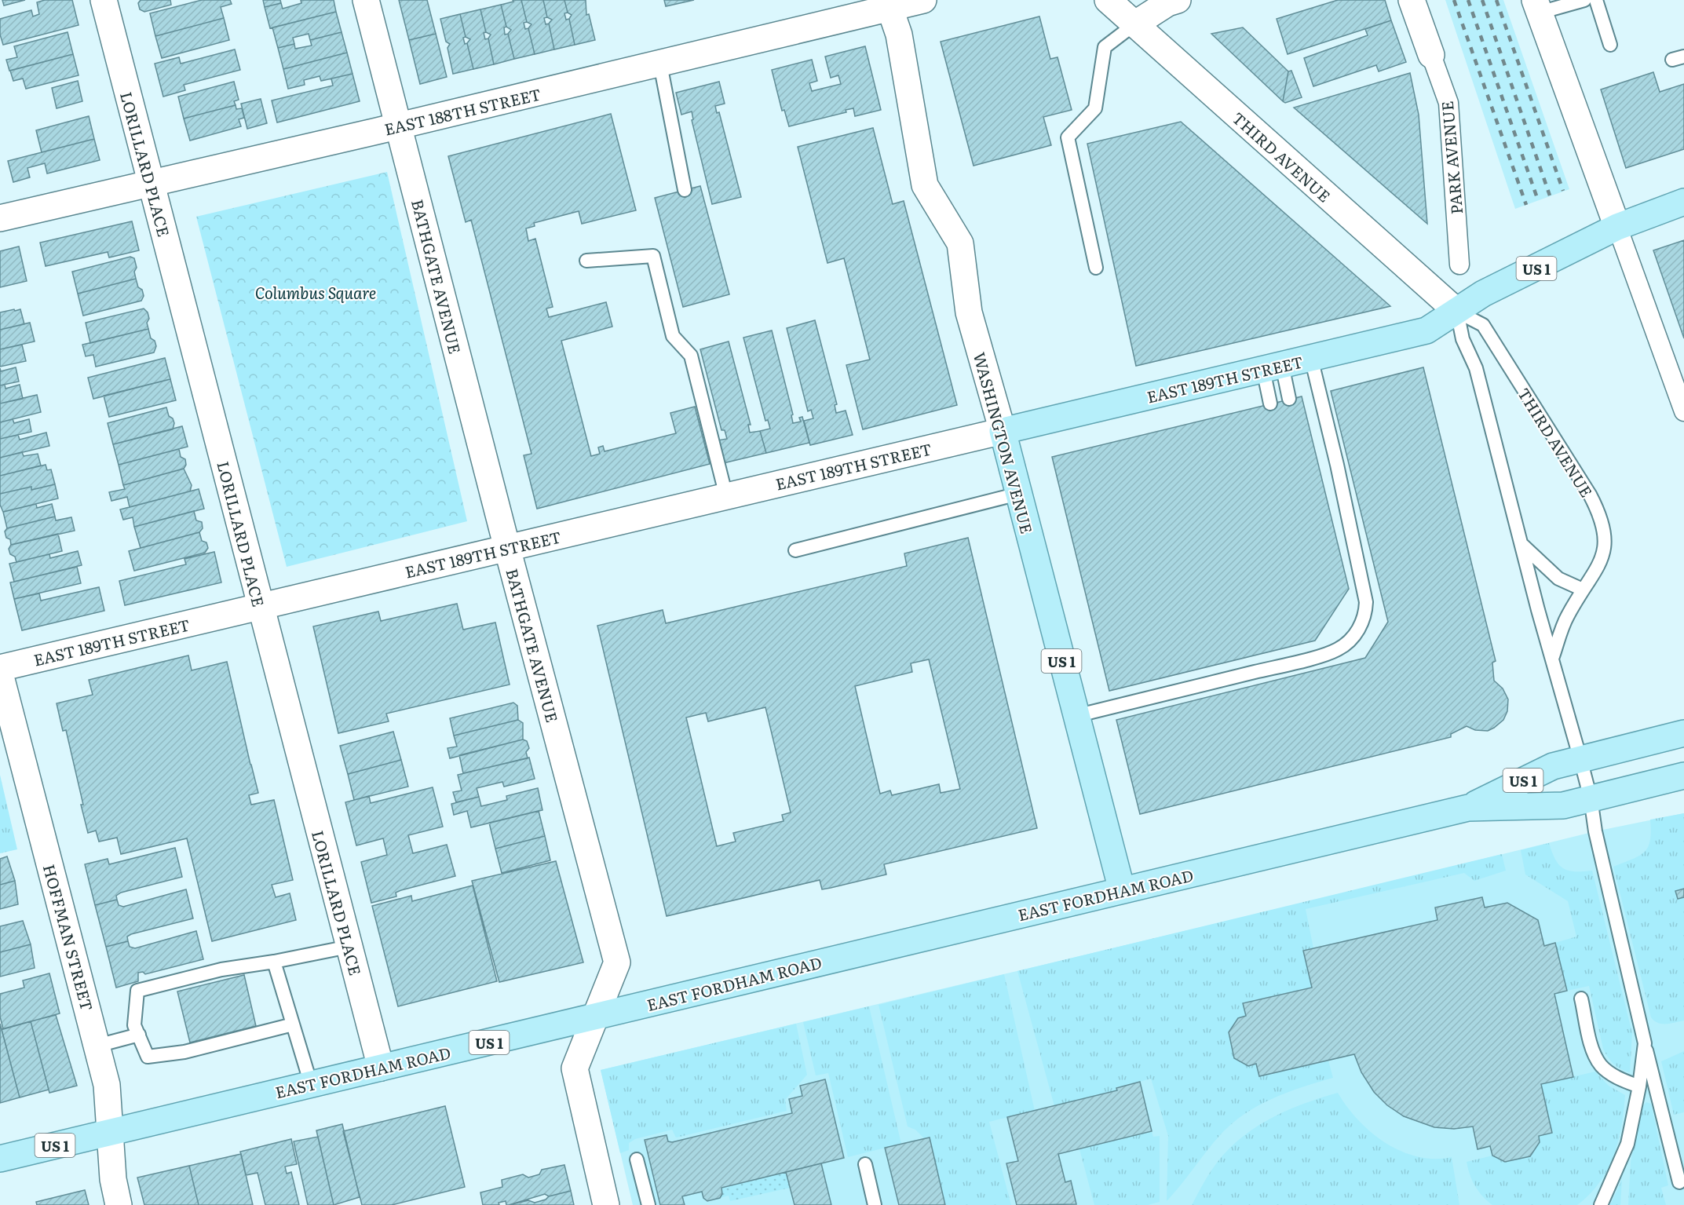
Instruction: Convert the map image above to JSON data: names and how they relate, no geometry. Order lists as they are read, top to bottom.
{
  "streets": {
    "main road": [
      "US 1",
      "EAST 189TH STREET",
      "WASHINGTON AVENUE",
      "EAST FORDHAM ROAD"
    ],
    "street": [
      "EAST 188TH STREET",
      "THIRD AVENUE",
      "PARK AVENUE",
      "LORILLARD PLACE",
      "BATHGATE AVENUE",
      "HOFFMAN STREET"
    ]
  },
  "crossings": [
    ["EAST 188TH STREET", "LORILLARD PLACE"],
    ["EAST 188TH STREET", "BATHGATE AVENUE"],
    ["EAST 188TH STREET", "WASHINGTON AVENUE"],
    ["THIRD AVENUE", "EAST 189TH STREET"],
    ["LORILLARD PLACE", "EAST 189TH STREET"],
    ["LORILLARD PLACE", "EAST FORDHAM ROAD"],
    ["BATHGATE AVENUE", "EAST 189TH STREET"],
    ["BATHGATE AVENUE", "EAST FORDHAM ROAD"],
    ["EAST 189TH STREET", "WASHINGTON AVENUE"],
    ["WASHINGTON AVENUE", "EAST FORDHAM ROAD"],
    ["EAST FORDHAM ROAD", "HOFFMAN STREET"]
  ],
  "parks": ["Columbus Square"]
}
